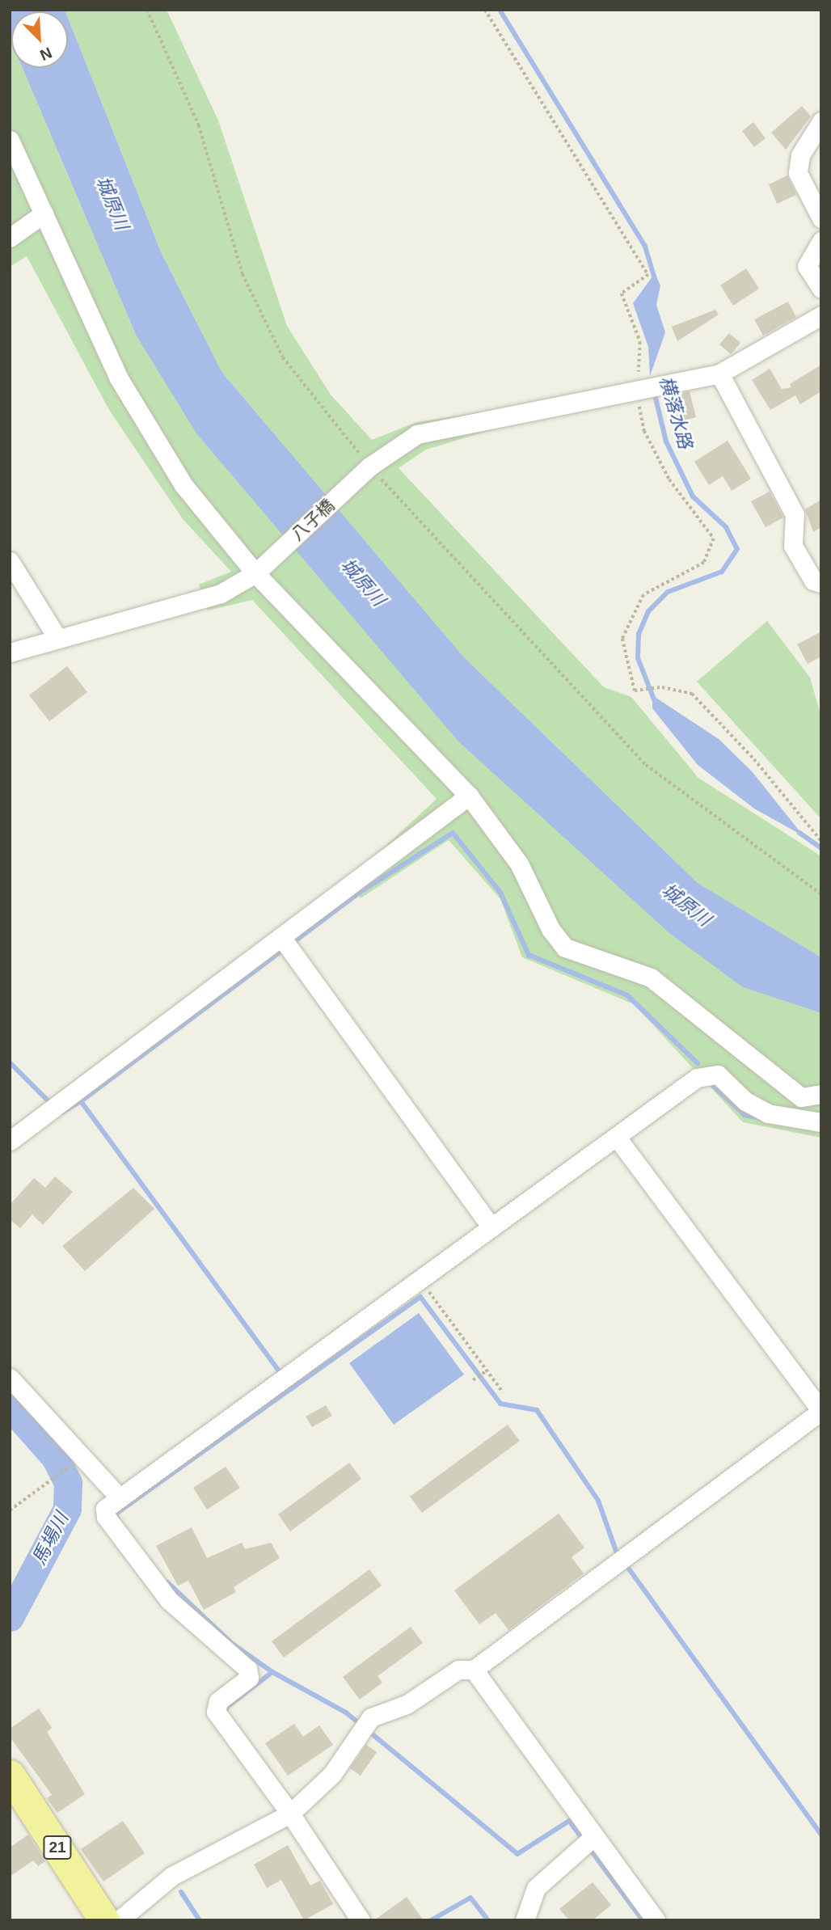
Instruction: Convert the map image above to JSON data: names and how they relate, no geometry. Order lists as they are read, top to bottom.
{
  "streets": {
    "main road": ["21"],
    "street": ["八子橋"]
  },
  "water": ["城原川", "横落水路", "馬場川"],
  "north": "bottom right"
}
